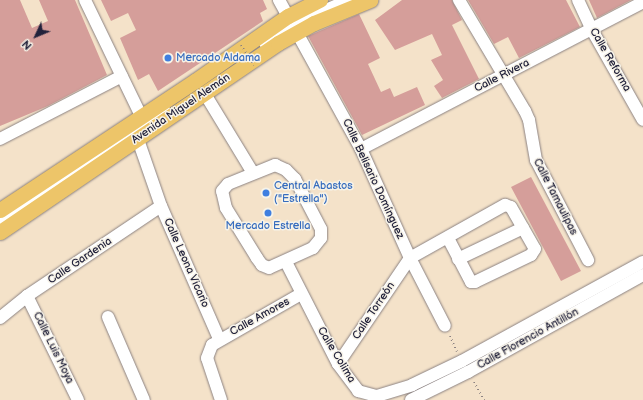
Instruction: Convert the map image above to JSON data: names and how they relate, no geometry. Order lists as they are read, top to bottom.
{
  "streets": {
    "main road": ["Avenida Miguel Alemán"],
    "street": [
      "Calle Reforma",
      "Calle Rivera",
      "Calle Belisario Domínguez",
      "Calle Tamaulipas",
      "Calle Gardenia",
      "Calle Leona Vicario",
      "Calle Torreón",
      "Calle Amores",
      "Calle Florencio Antillón",
      "Calle Luis Moya",
      "Calle Colima"
    ]
  },
  "crossings": [
    ["Calle Reforma", "Calle Rivera"],
    ["Calle Rivera", "Calle Belisario Domínguez"],
    ["Calle Rivera", "Calle Tamaulipas"],
    ["Avenida Miguel Alemán", "Calle Belisario Domínguez"],
    ["Avenida Miguel Alemán", "Calle Leona Vicario"],
    ["Calle Belisario Domínguez", "Calle Torreón"],
    ["Calle Gardenia", "Calle Leona Vicario"],
    ["Calle Gardenia", "Calle Luis Moya"],
    ["Calle Leona Vicario", "Calle Amores"],
    ["Calle Torreón", "Calle Colima"],
    ["Calle Amores", "Calle Colima"],
    ["Calle Florencio Antillón", "Calle Colima"]
  ],
  "places": ["Mercado Aldama", "Central Abastos (\"Estrella\")", "Mercado Estrella"],
  "north": "bottom left"
}
